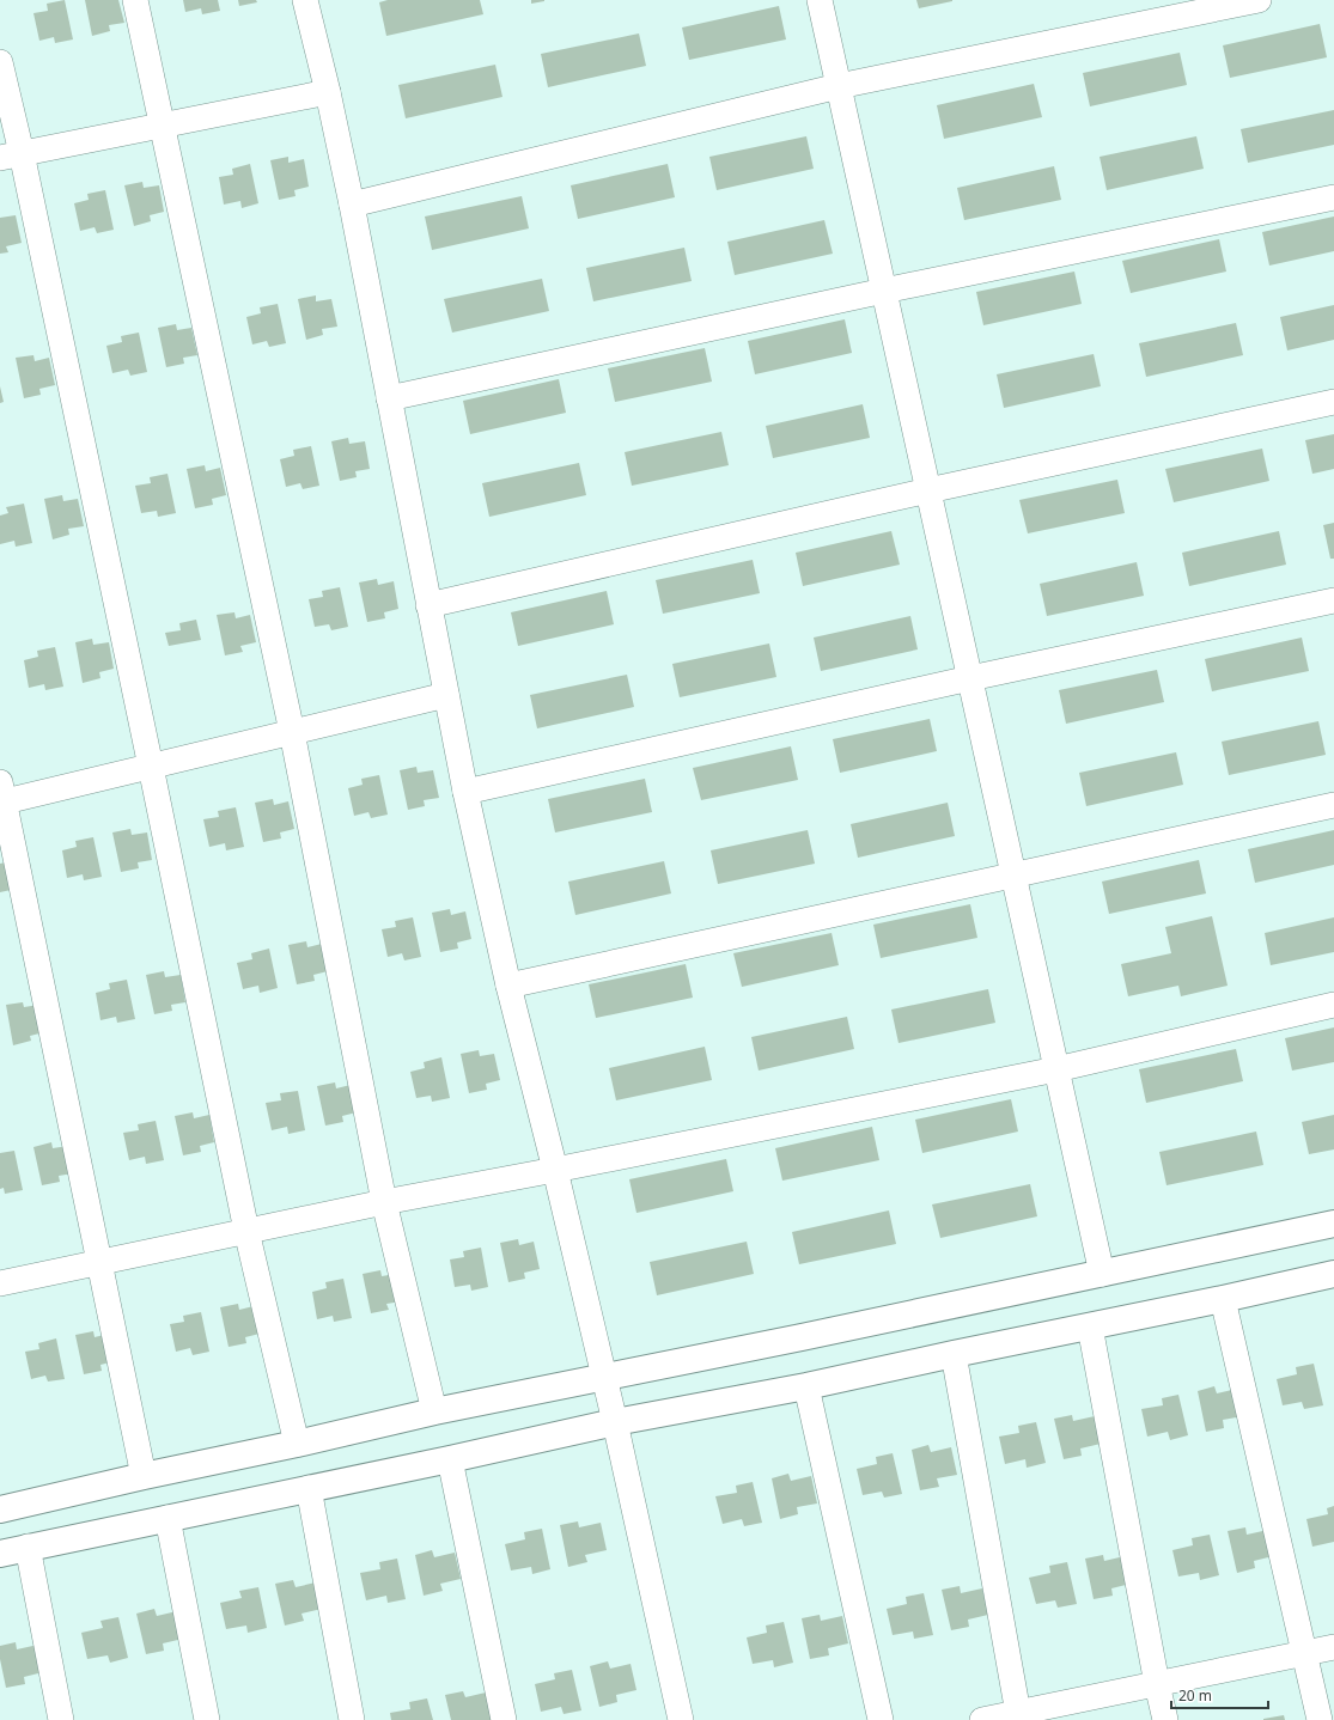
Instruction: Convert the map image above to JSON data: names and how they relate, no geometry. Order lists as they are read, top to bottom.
{
  "scale_bar": "20 m"
}
